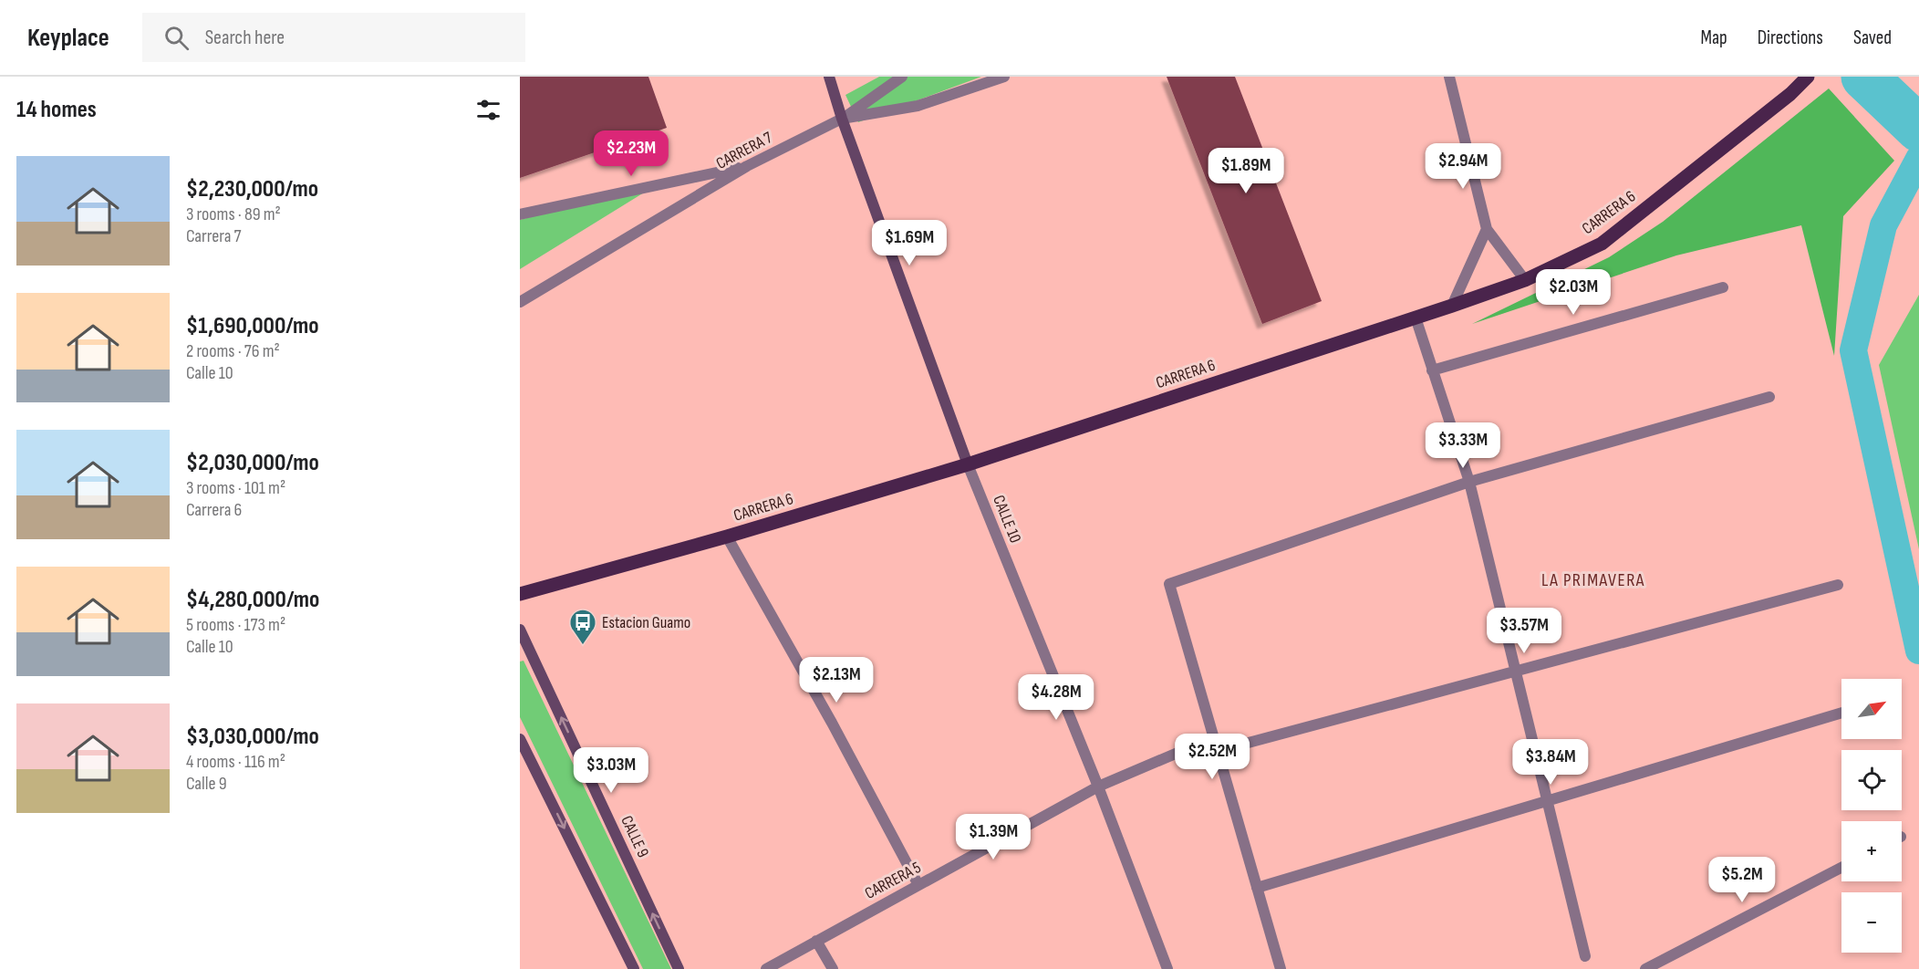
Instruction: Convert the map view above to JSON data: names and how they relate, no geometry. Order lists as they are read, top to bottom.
{
  "streets": {
    "main road": ["CARRERA 6"],
    "street": [
      "CARRERA 7",
      "CALLE 10",
      "CALLE 9",
      "CARRERA 5"
    ]
  },
  "crossings": [
    ["CARRERA 7", "CALLE 10"],
    ["CARRERA 6", "CALLE 10"],
    ["CALLE 10", "CARRERA 5"]
  ],
  "districts": ["LA PRIMAVERA"],
  "places": {
    "bus stop": ["Estacion Guamo"]
  },
  "north": "top right",
  "page": {
    "header": "Keyplace",
    "search": "Search here",
    "nav": ["Map", "Directions", "Saved"],
    "heading": "14 homes",
    "price": [
      "$2.23M",
      "$2.94M",
      "$1.89M",
      "$1.69M",
      "$2.03M",
      "$3.33M",
      "$3.57M",
      "$2.13M",
      "$4.28M",
      "$2.52M",
      "$3.84M",
      "$3.03M",
      "$1.39M",
      "$5.2M"
    ],
    "list": [
      {
        "name": "$2,230,000/mo",
        "note": "3 rooms · 89 m² · Carrera 7"
      },
      {
        "name": "$1,690,000/mo",
        "note": "2 rooms · 76 m² · Calle 10"
      },
      {
        "name": "$2,030,000/mo",
        "note": "3 rooms · 101 m² · Carrera 6"
      },
      {
        "name": "$4,280,000/mo",
        "note": "5 rooms · 173 m² · Calle 10"
      },
      {
        "name": "$3,030,000/mo",
        "note": "4 rooms · 116 m² · Calle 9"
      }
    ],
    "map_buttons": ["+", "−"]
  }
}
